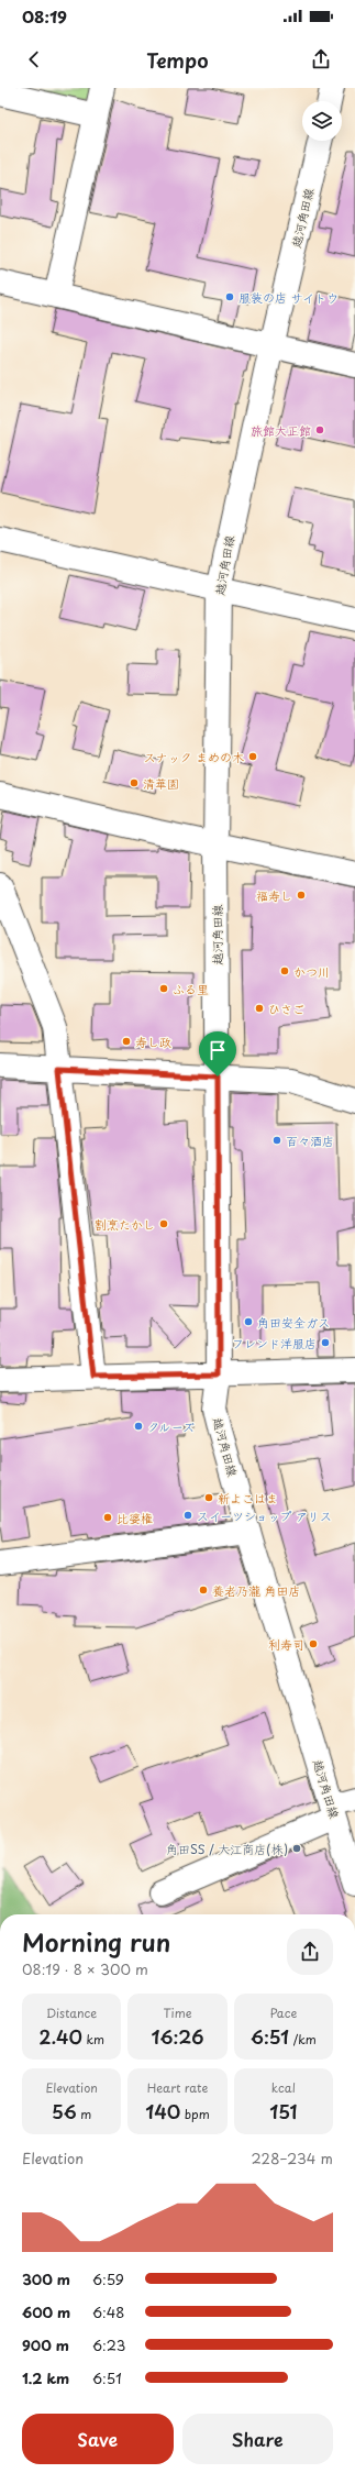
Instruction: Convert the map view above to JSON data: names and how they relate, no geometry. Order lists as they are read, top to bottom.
{
  "streets": {
    "street": ["越河角田線"]
  },
  "places": [
    "服装の店 サイトウ",
    "旅館大正館",
    "スナック まめの木",
    "清華園",
    "福寿し",
    "かつ川",
    "ふる里",
    "ひさご",
    "寿し政",
    "百々酒店",
    "割烹たかし",
    "角田安全ガス",
    "フレンド洋服店",
    "クルーズ",
    "新よこはま",
    "スイーツショップ アリス",
    "比婆権",
    "養老乃瀧 角田店",
    "利寿司",
    "角田SS / 大江商店(株)"
  ],
  "page": {
    "status": "08:19",
    "header": "Tempo",
    "heading": ["Morning run", "08:19 · 8 × 300 m"],
    "stats": [
      ["Distance", "2.40 km"],
      ["Time", "16:26"],
      ["Pace", "6:51 /km"],
      ["Elevation", "56 m"],
      ["Heart rate", "140 bpm"],
      ["kcal", "151"]
    ],
    "chart": ["Elevation", "228–234 m"],
    "list": [
      {
        "name": "300 m",
        "note": "6:59"
      },
      {
        "name": "600 m",
        "note": "6:48"
      },
      {
        "name": "900 m",
        "note": "6:23"
      },
      {
        "name": "1.2 km",
        "note": "6:51"
      }
    ],
    "buttons": ["Save", "Share"]
  }
}
